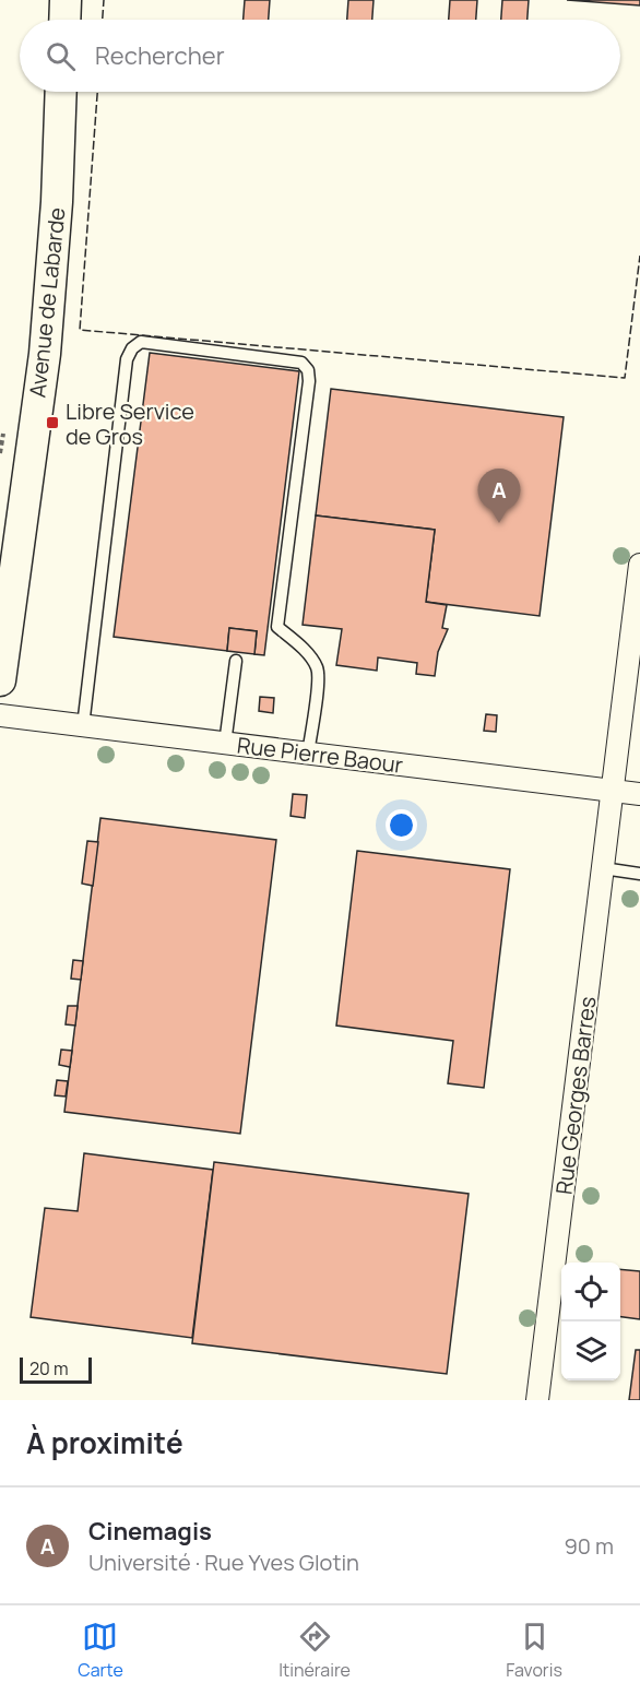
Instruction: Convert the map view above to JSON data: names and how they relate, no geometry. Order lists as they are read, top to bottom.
{
  "streets": {
    "main road": ["Avenue de Labarde"],
    "street": ["Rue Pierre Baour", "Rue Georges Barres"]
  },
  "crossings": [
    ["Rue Pierre Baour", "Rue Georges Barres"]
  ],
  "places": {
    "transit": ["Libre Service de Gros"]
  },
  "scale_bar": "20 m",
  "page": {
    "search": "Rechercher",
    "pins": "A",
    "scale": "20 m",
    "heading": "À proximité",
    "list": [
      {
        "mark": "A",
        "name": "Cinemagis",
        "note": "Université · Rue Yves Glotin",
        "value": "90 m"
      }
    ],
    "nav": ["Carte", "Itinéraire", "Favoris"]
  }
}
